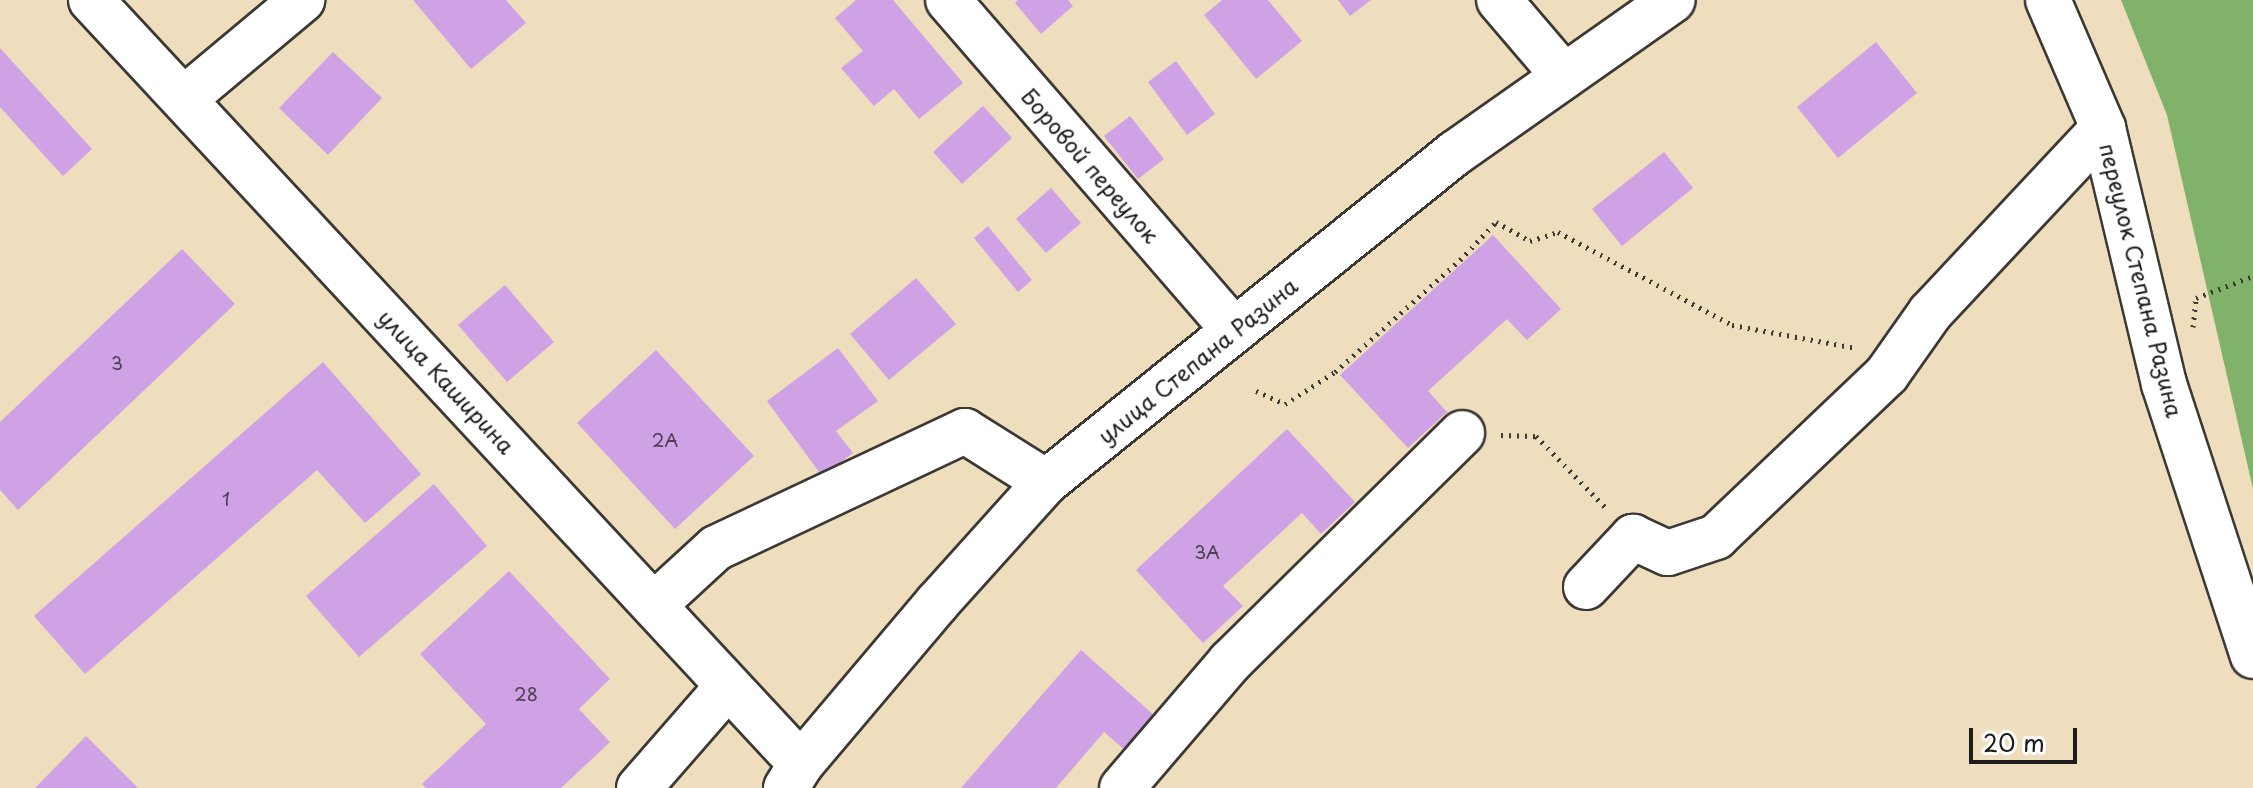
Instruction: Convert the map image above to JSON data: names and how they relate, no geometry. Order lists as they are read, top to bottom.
{
  "streets": {
    "street": [
      "Боровой переулок",
      "переулок Степана Разина",
      "улица Степана Разина",
      "улица Каширина"
    ]
  },
  "crossings": [
    ["Боровой переулок", "улица Степана Разина"],
    ["улица Степана Разина", "улица Каширина"]
  ],
  "house_numbers": [
    "3",
    "2А",
    "1",
    "3А",
    "28"
  ],
  "scale_bar": "20 m"
}
